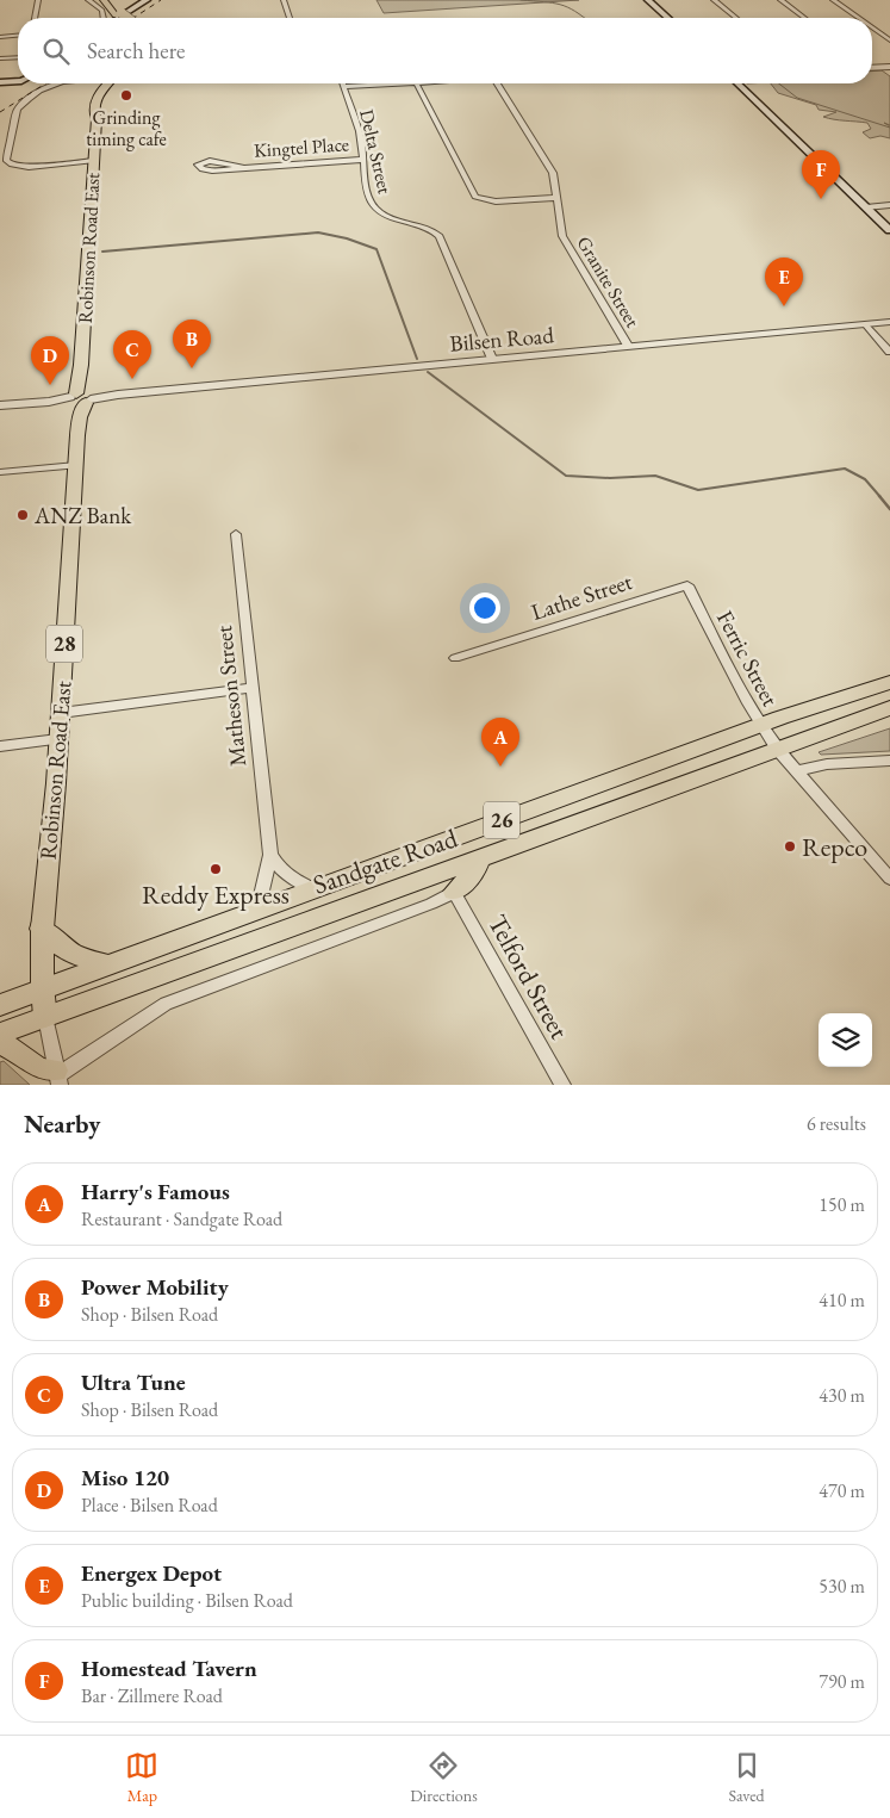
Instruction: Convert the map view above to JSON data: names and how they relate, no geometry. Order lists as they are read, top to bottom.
{
  "streets": {
    "highway": ["26", "Sandgate Road"],
    "main road": ["Robinson Road East", "28"],
    "street": [
      "Kingtel Place",
      "Delta Street",
      "Granite Street",
      "Bilsen Road",
      "Lathe Street",
      "Ferric Street",
      "Matheson Street",
      "Telford Street"
    ]
  },
  "crossings": [
    ["Kingtel Place", "Delta Street"],
    ["Delta Street", "Granite Street"],
    ["Delta Street", "Bilsen Road"],
    ["Robinson Road East", "Bilsen Road"],
    ["Robinson Road East", "Sandgate Road"],
    ["Granite Street", "Bilsen Road"],
    ["Lathe Street", "Ferric Street"],
    ["Ferric Street", "Sandgate Road"],
    ["Matheson Street", "Sandgate Road"]
  ],
  "places": [
    "Grinding timing cafe",
    "ANZ Bank",
    "Repco",
    "Reddy Express"
  ],
  "page": {
    "search": "Search here",
    "pins": [
      "F",
      "E",
      "B",
      "C",
      "D",
      "A"
    ],
    "heading": ["Nearby", "6 results"],
    "list": [
      {
        "mark": "A",
        "name": "Harry's Famous",
        "note": "Restaurant · Sandgate Road",
        "value": "150 m"
      },
      {
        "mark": "B",
        "name": "Power Mobility",
        "note": "Shop · Bilsen Road",
        "value": "410 m"
      },
      {
        "mark": "C",
        "name": "Ultra Tune",
        "note": "Shop · Bilsen Road",
        "value": "430 m"
      },
      {
        "mark": "D",
        "name": "Miso 120",
        "note": "Place · Bilsen Road",
        "value": "470 m"
      },
      {
        "mark": "E",
        "name": "Energex Depot",
        "note": "Public building · Bilsen Road",
        "value": "530 m"
      },
      {
        "mark": "F",
        "name": "Homestead Tavern",
        "note": "Bar · Zillmere Road",
        "value": "790 m"
      }
    ],
    "nav": ["Map", "Directions", "Saved"]
  }
}
